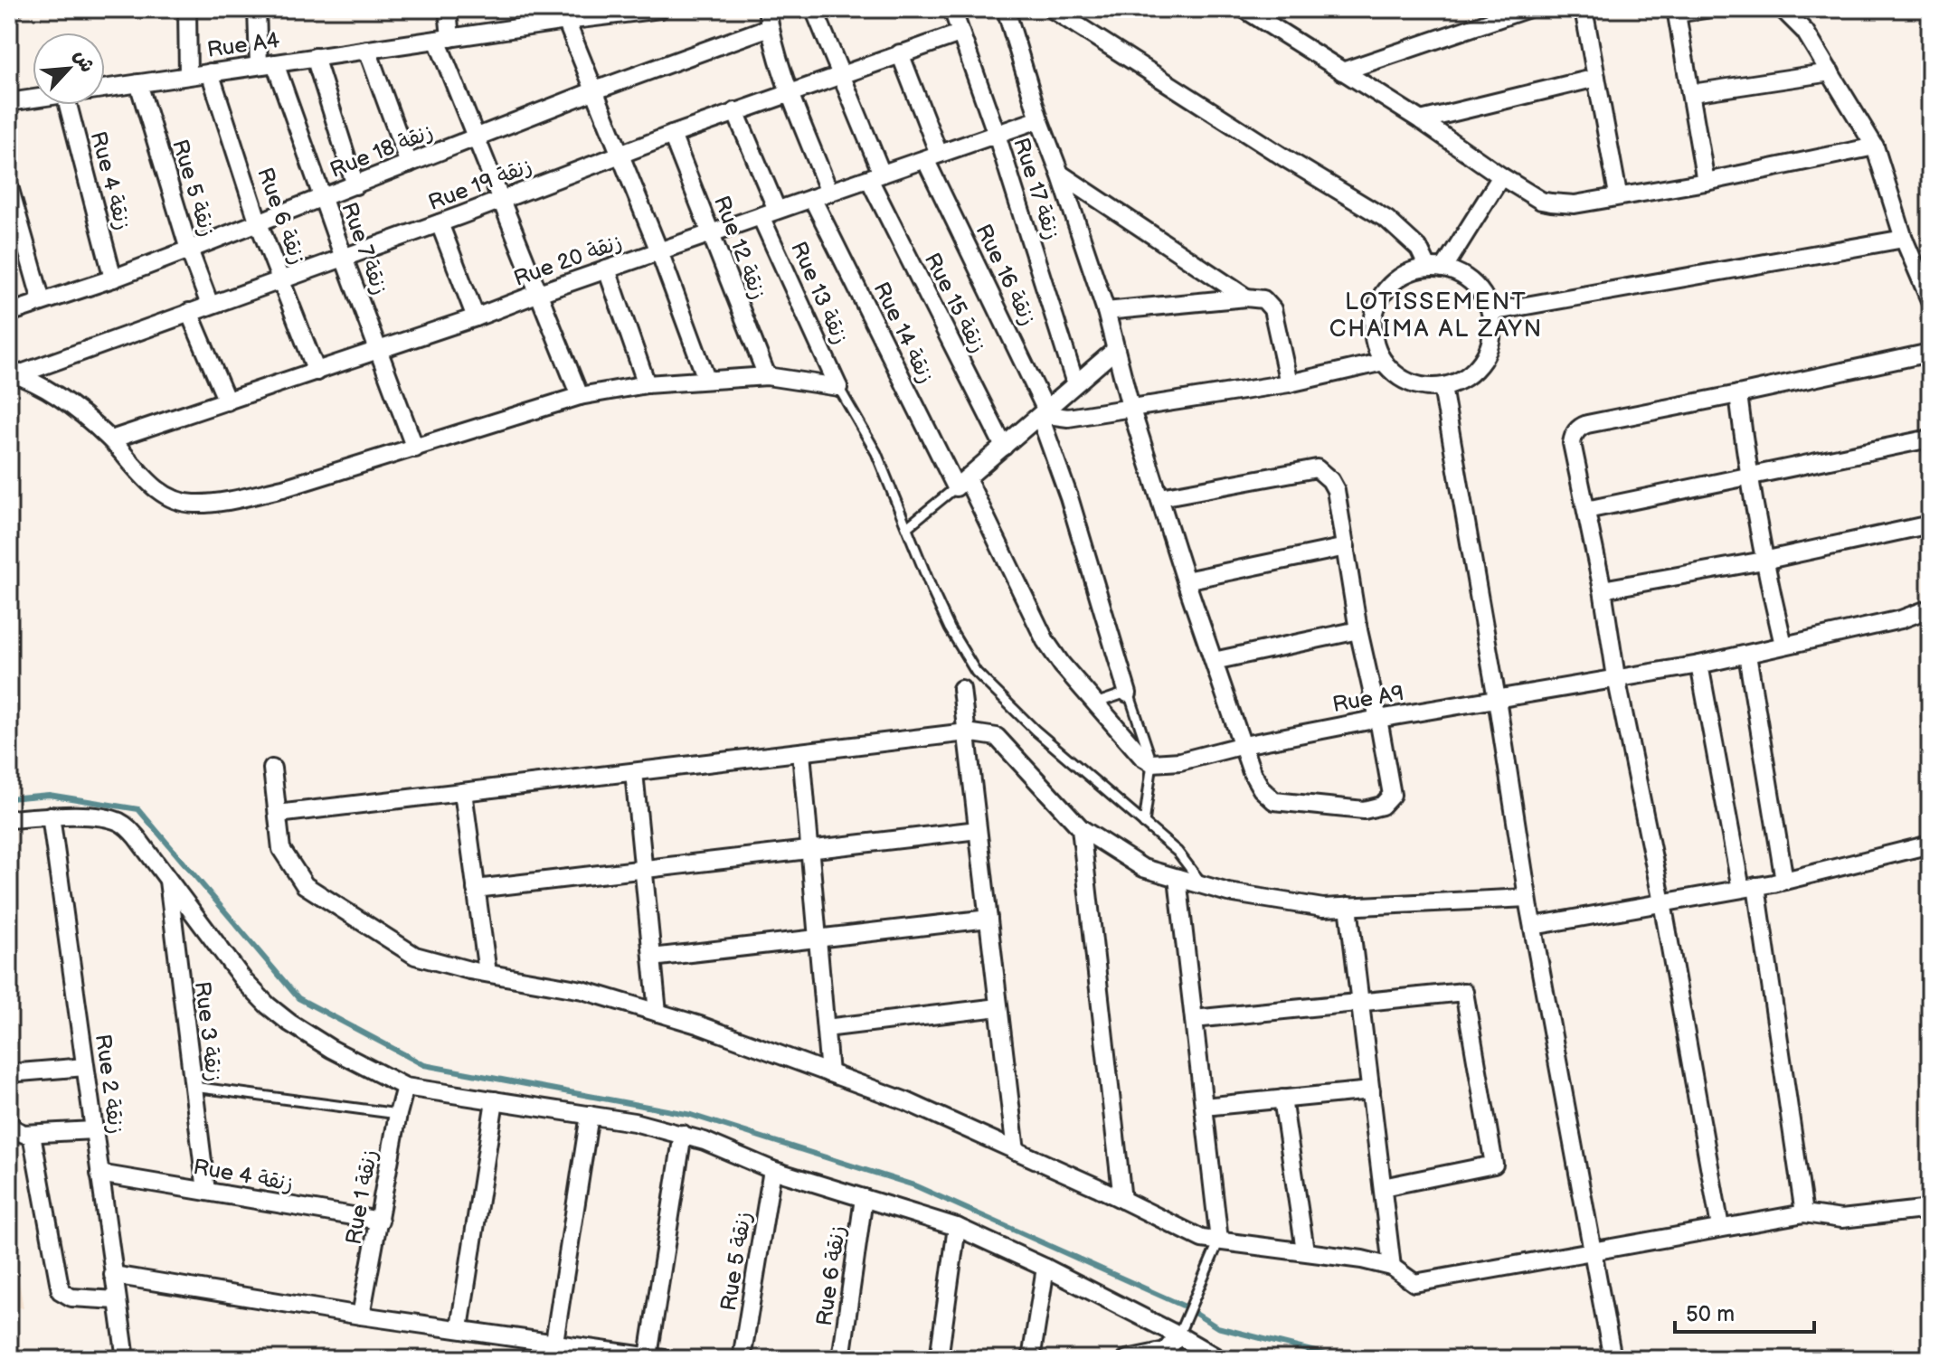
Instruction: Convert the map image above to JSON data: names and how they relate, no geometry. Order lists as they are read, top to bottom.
{
  "streets": {
    "street": [
      "Rue A4",
      "Rue 18 زنقة",
      "Rue 4 زنقة",
      "Rue 19 زنقة",
      "Rue 5 زنقة",
      "Rue 17 زنقة",
      "Rue 6 زنقة",
      "Rue 12 زنقة",
      "Rue 7 زنقة",
      "Rue 20 زنقة",
      "Rue 16 زنقة",
      "Rue 13 زنقة",
      "Rue 15 زنقة",
      "Rue 14 زنقة",
      "Rue A9",
      "Rue 3 زنقة",
      "Rue 2 زنقة",
      "Rue 1 زنقة"
    ]
  },
  "crossings": [
    ["Rue A4", "Rue 5 زنقة"],
    ["Rue A4", "Rue 6 زنقة"],
    ["Rue A4", "Rue 7 زنقة"],
    ["Rue 18 زنقة", "Rue 4 زنقة"],
    ["Rue 18 زنقة", "Rue 5 زنقة"],
    ["Rue 18 زنقة", "Rue 6 زنقة"],
    ["Rue 18 زنقة", "Rue 7 زنقة"],
    ["Rue 4 زنقة", "Rue 3 زنقة"],
    ["Rue 4 زنقة", "Rue 2 زنقة"],
    ["Rue 4 زنقة", "Rue 1 زنقة"],
    ["Rue 19 زنقة", "Rue 5 زنقة"],
    ["Rue 19 زنقة", "Rue 17 زنقة"],
    ["Rue 19 زنقة", "Rue 6 زنقة"],
    ["Rue 19 زنقة", "Rue 12 زنقة"],
    ["Rue 19 زنقة", "Rue 7 زنقة"],
    ["Rue 19 زنقة", "Rue 16 زنقة"],
    ["Rue 19 زنقة", "Rue 15 زنقة"],
    ["Rue 17 زنقة", "Rue 20 زنقة"],
    ["Rue 6 زنقة", "Rue 20 زنقة"],
    ["Rue 12 زنقة", "Rue 20 زنقة"],
    ["Rue 7 زنقة", "Rue 20 زنقة"],
    ["Rue 20 زنقة", "Rue 16 زنقة"],
    ["Rue 20 زنقة", "Rue 13 زنقة"],
    ["Rue 20 زنقة", "Rue 15 زنقة"],
    ["Rue 20 زنقة", "Rue 14 زنقة"]
  ],
  "districts": ["LOTISSEMENT CHAIMA AL ZAYN"],
  "scale_bar": "50 m",
  "north": "top right"
}
